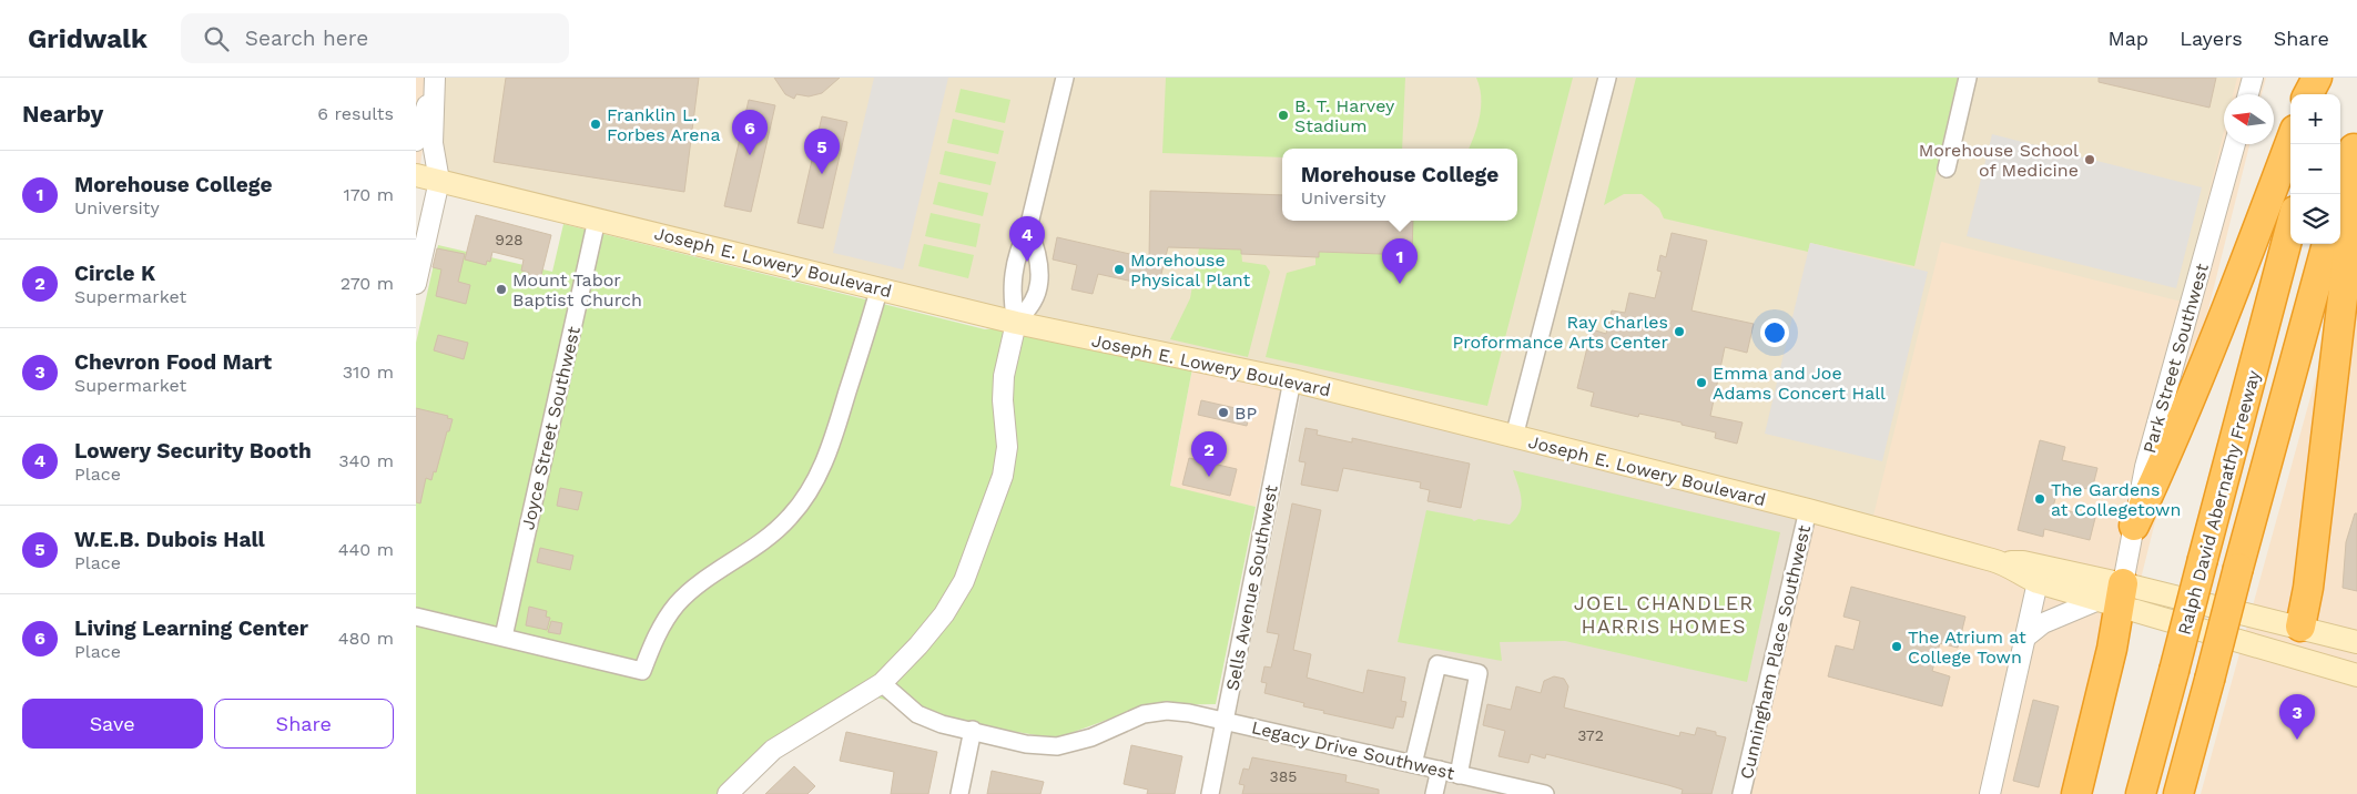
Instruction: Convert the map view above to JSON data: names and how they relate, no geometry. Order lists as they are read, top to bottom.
{
  "streets": {
    "highway": ["Ralph David Abernathy Freeway"],
    "main road": ["Joseph E. Lowery Boulevard"],
    "street": [
      "Park Street Southwest",
      "Joyce Street Southwest",
      "Sells Avenue Southwest",
      "Cunningham Place Southwest",
      "Legacy Drive Southwest"
    ]
  },
  "crossings": [
    ["Joseph E. Lowery Boulevard", "Park Street Southwest"],
    ["Joseph E. Lowery Boulevard", "Joyce Street Southwest"],
    ["Joseph E. Lowery Boulevard", "Sells Avenue Southwest"],
    ["Joseph E. Lowery Boulevard", "Cunningham Place Southwest"],
    ["Sells Avenue Southwest", "Legacy Drive Southwest"]
  ],
  "districts": ["JOEL CHANDLER HARRIS HOMES"],
  "places": [
    "B. T. Harvey Stadium",
    "Franklin L. Forbes Arena",
    "Morehouse School of Medicine",
    "Morehouse Physical Plant",
    "Mount Tabor Baptist Church",
    "Ray Charles Proformance Arts Center",
    "Emma and Joe Adams Concert Hall",
    "BP",
    "The Gardens at Collegetown",
    "The Atrium at College Town"
  ],
  "house_numbers": ["928", "372", "385"],
  "north": "left",
  "page": {
    "header": "Gridwalk",
    "search": "Search here",
    "nav": ["Map", "Layers", "Share"],
    "heading": ["Nearby", "6 results"],
    "map_buttons": ["+", "−"],
    "pins": [
      "6",
      "5",
      "4",
      "1",
      "2",
      "3"
    ],
    "popup": ["Morehouse College", "University"],
    "list": [
      {
        "mark": "1",
        "name": "Morehouse College",
        "note": "University",
        "value": "170 m"
      },
      {
        "mark": "2",
        "name": "Circle K",
        "note": "Supermarket",
        "value": "270 m"
      },
      {
        "mark": "3",
        "name": "Chevron Food Mart",
        "note": "Supermarket",
        "value": "310 m"
      },
      {
        "mark": "4",
        "name": "Lowery Security Booth",
        "note": "Place",
        "value": "340 m"
      },
      {
        "mark": "5",
        "name": "W.E.B. Dubois Hall",
        "note": "Place",
        "value": "440 m"
      },
      {
        "mark": "6",
        "name": "Living Learning Center",
        "note": "Place",
        "value": "480 m"
      }
    ],
    "buttons": ["Save", "Share"]
  }
}
